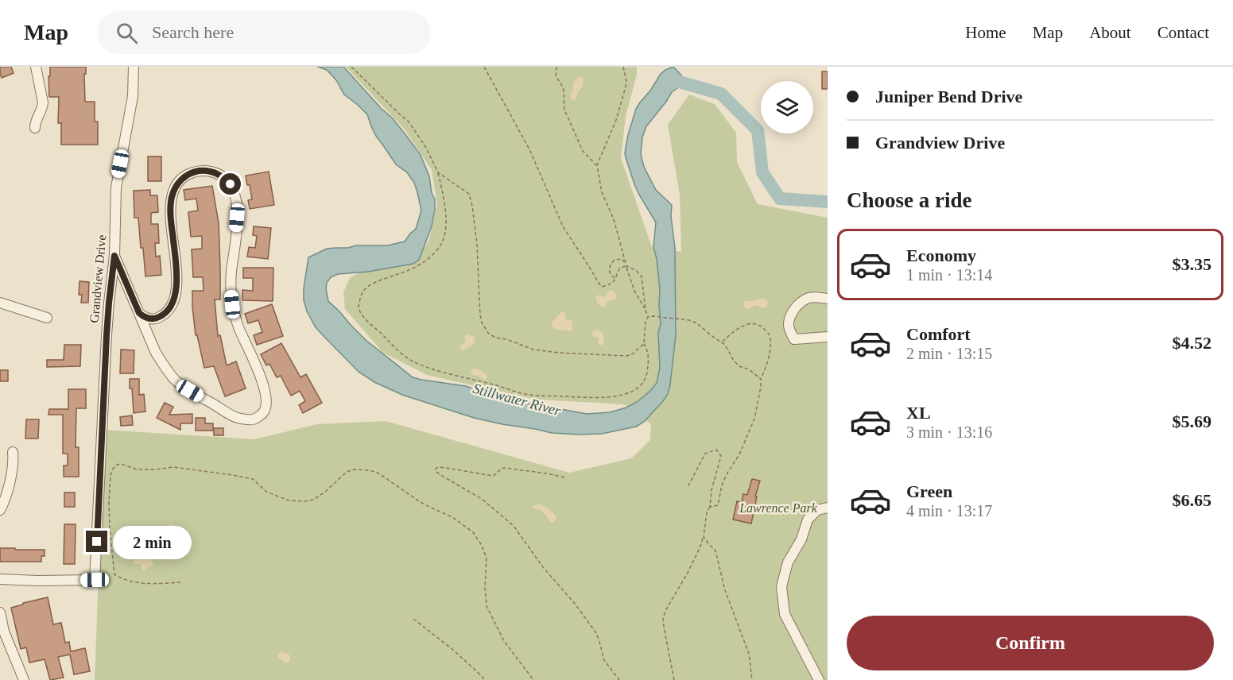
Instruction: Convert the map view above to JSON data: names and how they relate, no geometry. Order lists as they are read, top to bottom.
{
  "streets": {
    "street": ["Grandview Drive"]
  },
  "water": ["Stillwater River"],
  "parks": ["Lawrence Park"],
  "page": {
    "header": "Map",
    "search": "Search here",
    "nav": [
      "Home",
      "Map",
      "About",
      "Contact"
    ],
    "banner": ["Juniper Bend Drive", "Grandview Drive"],
    "heading": "Choose a ride",
    "list": [
      {
        "name": "Economy",
        "note": "1 min · 13:14",
        "value": "$3.35"
      },
      {
        "name": "Comfort",
        "note": "2 min · 13:15",
        "value": "$4.52"
      },
      {
        "name": "XL",
        "note": "3 min · 13:16",
        "value": "$5.69"
      },
      {
        "name": "Green",
        "note": "4 min · 13:17",
        "value": "$6.65"
      }
    ],
    "bubble": "2 min",
    "buttons": "Confirm"
  }
}
